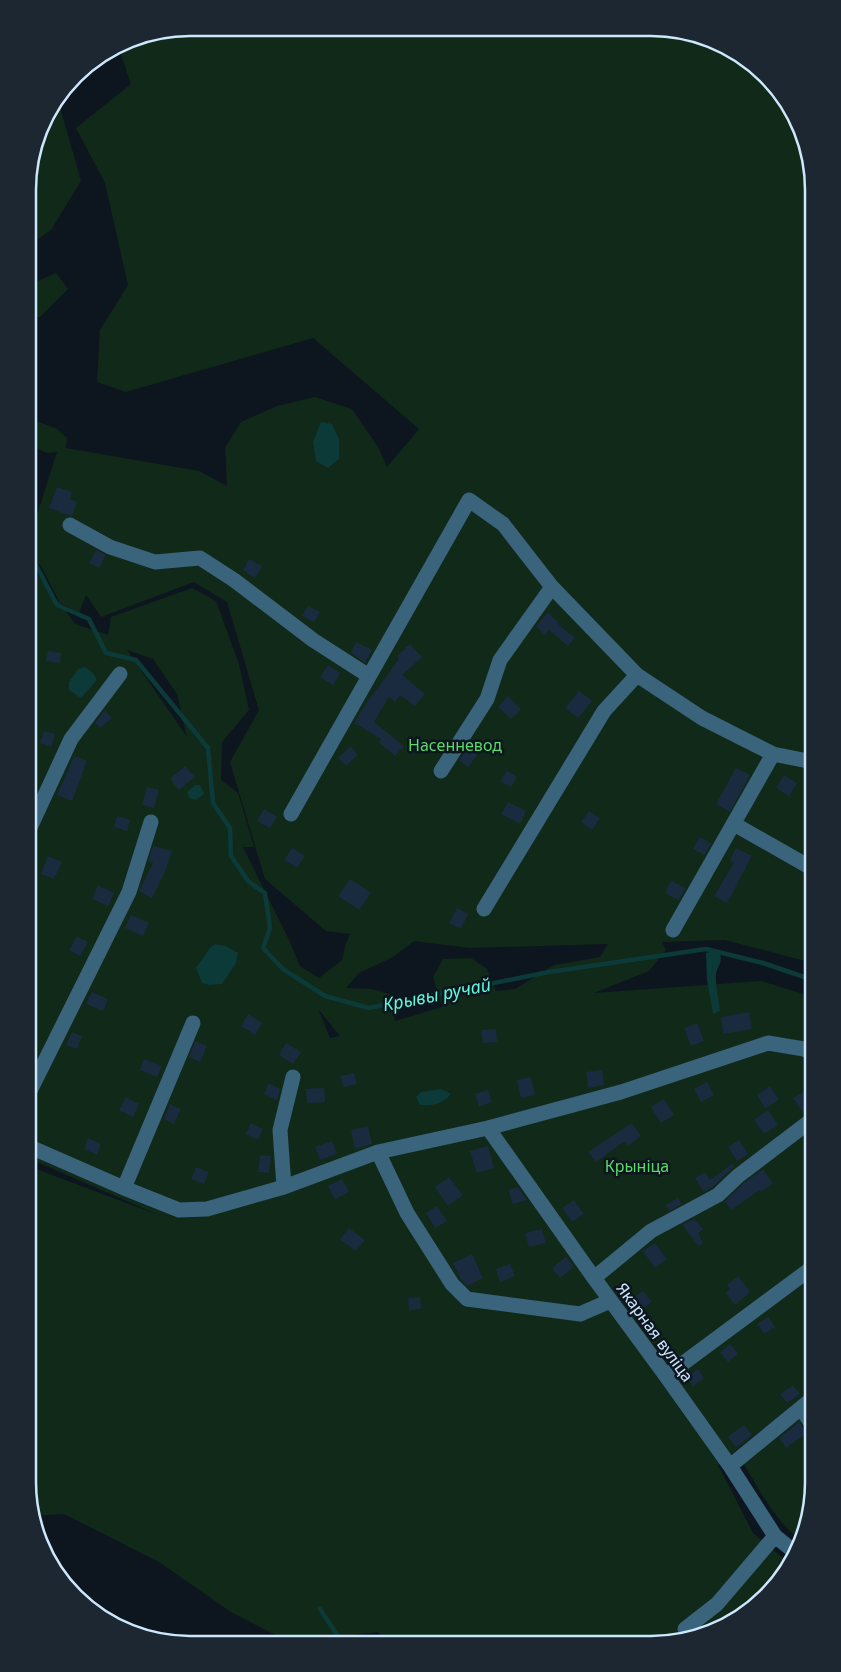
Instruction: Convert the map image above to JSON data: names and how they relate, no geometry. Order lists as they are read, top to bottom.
{
  "streets": {
    "street": ["Якарная вуліца"]
  },
  "water": ["Крывы ручай"],
  "parks": ["Насенневод", "Крыніца"]
}
